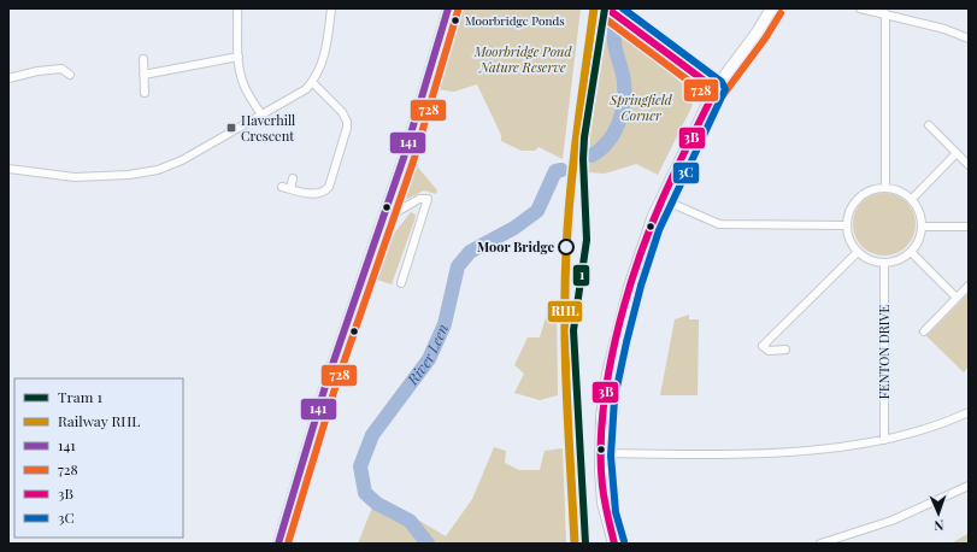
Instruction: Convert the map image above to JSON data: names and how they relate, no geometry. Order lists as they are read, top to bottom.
{
  "streets": {
    "street": ["FENTON DRIVE"]
  },
  "water": ["River Leen"],
  "parks": ["Moorbridge Pond Nature Reserve", "Springfield Corner"],
  "places": {
    "other": ["Moorbridge Ponds", "Moor Bridge"],
    "transit": ["Haverhill Crescent"]
  },
  "lines": [
    "tram line 1",
    "rail line RHL",
    "transit line 141",
    "transit line 3B",
    "transit line 3C",
    "transit line 728"
  ],
  "legend": [
    "Tram 1",
    "Railway RHL",
    "141",
    "728",
    "3B",
    "3C"
  ],
  "north": "bottom"
}
